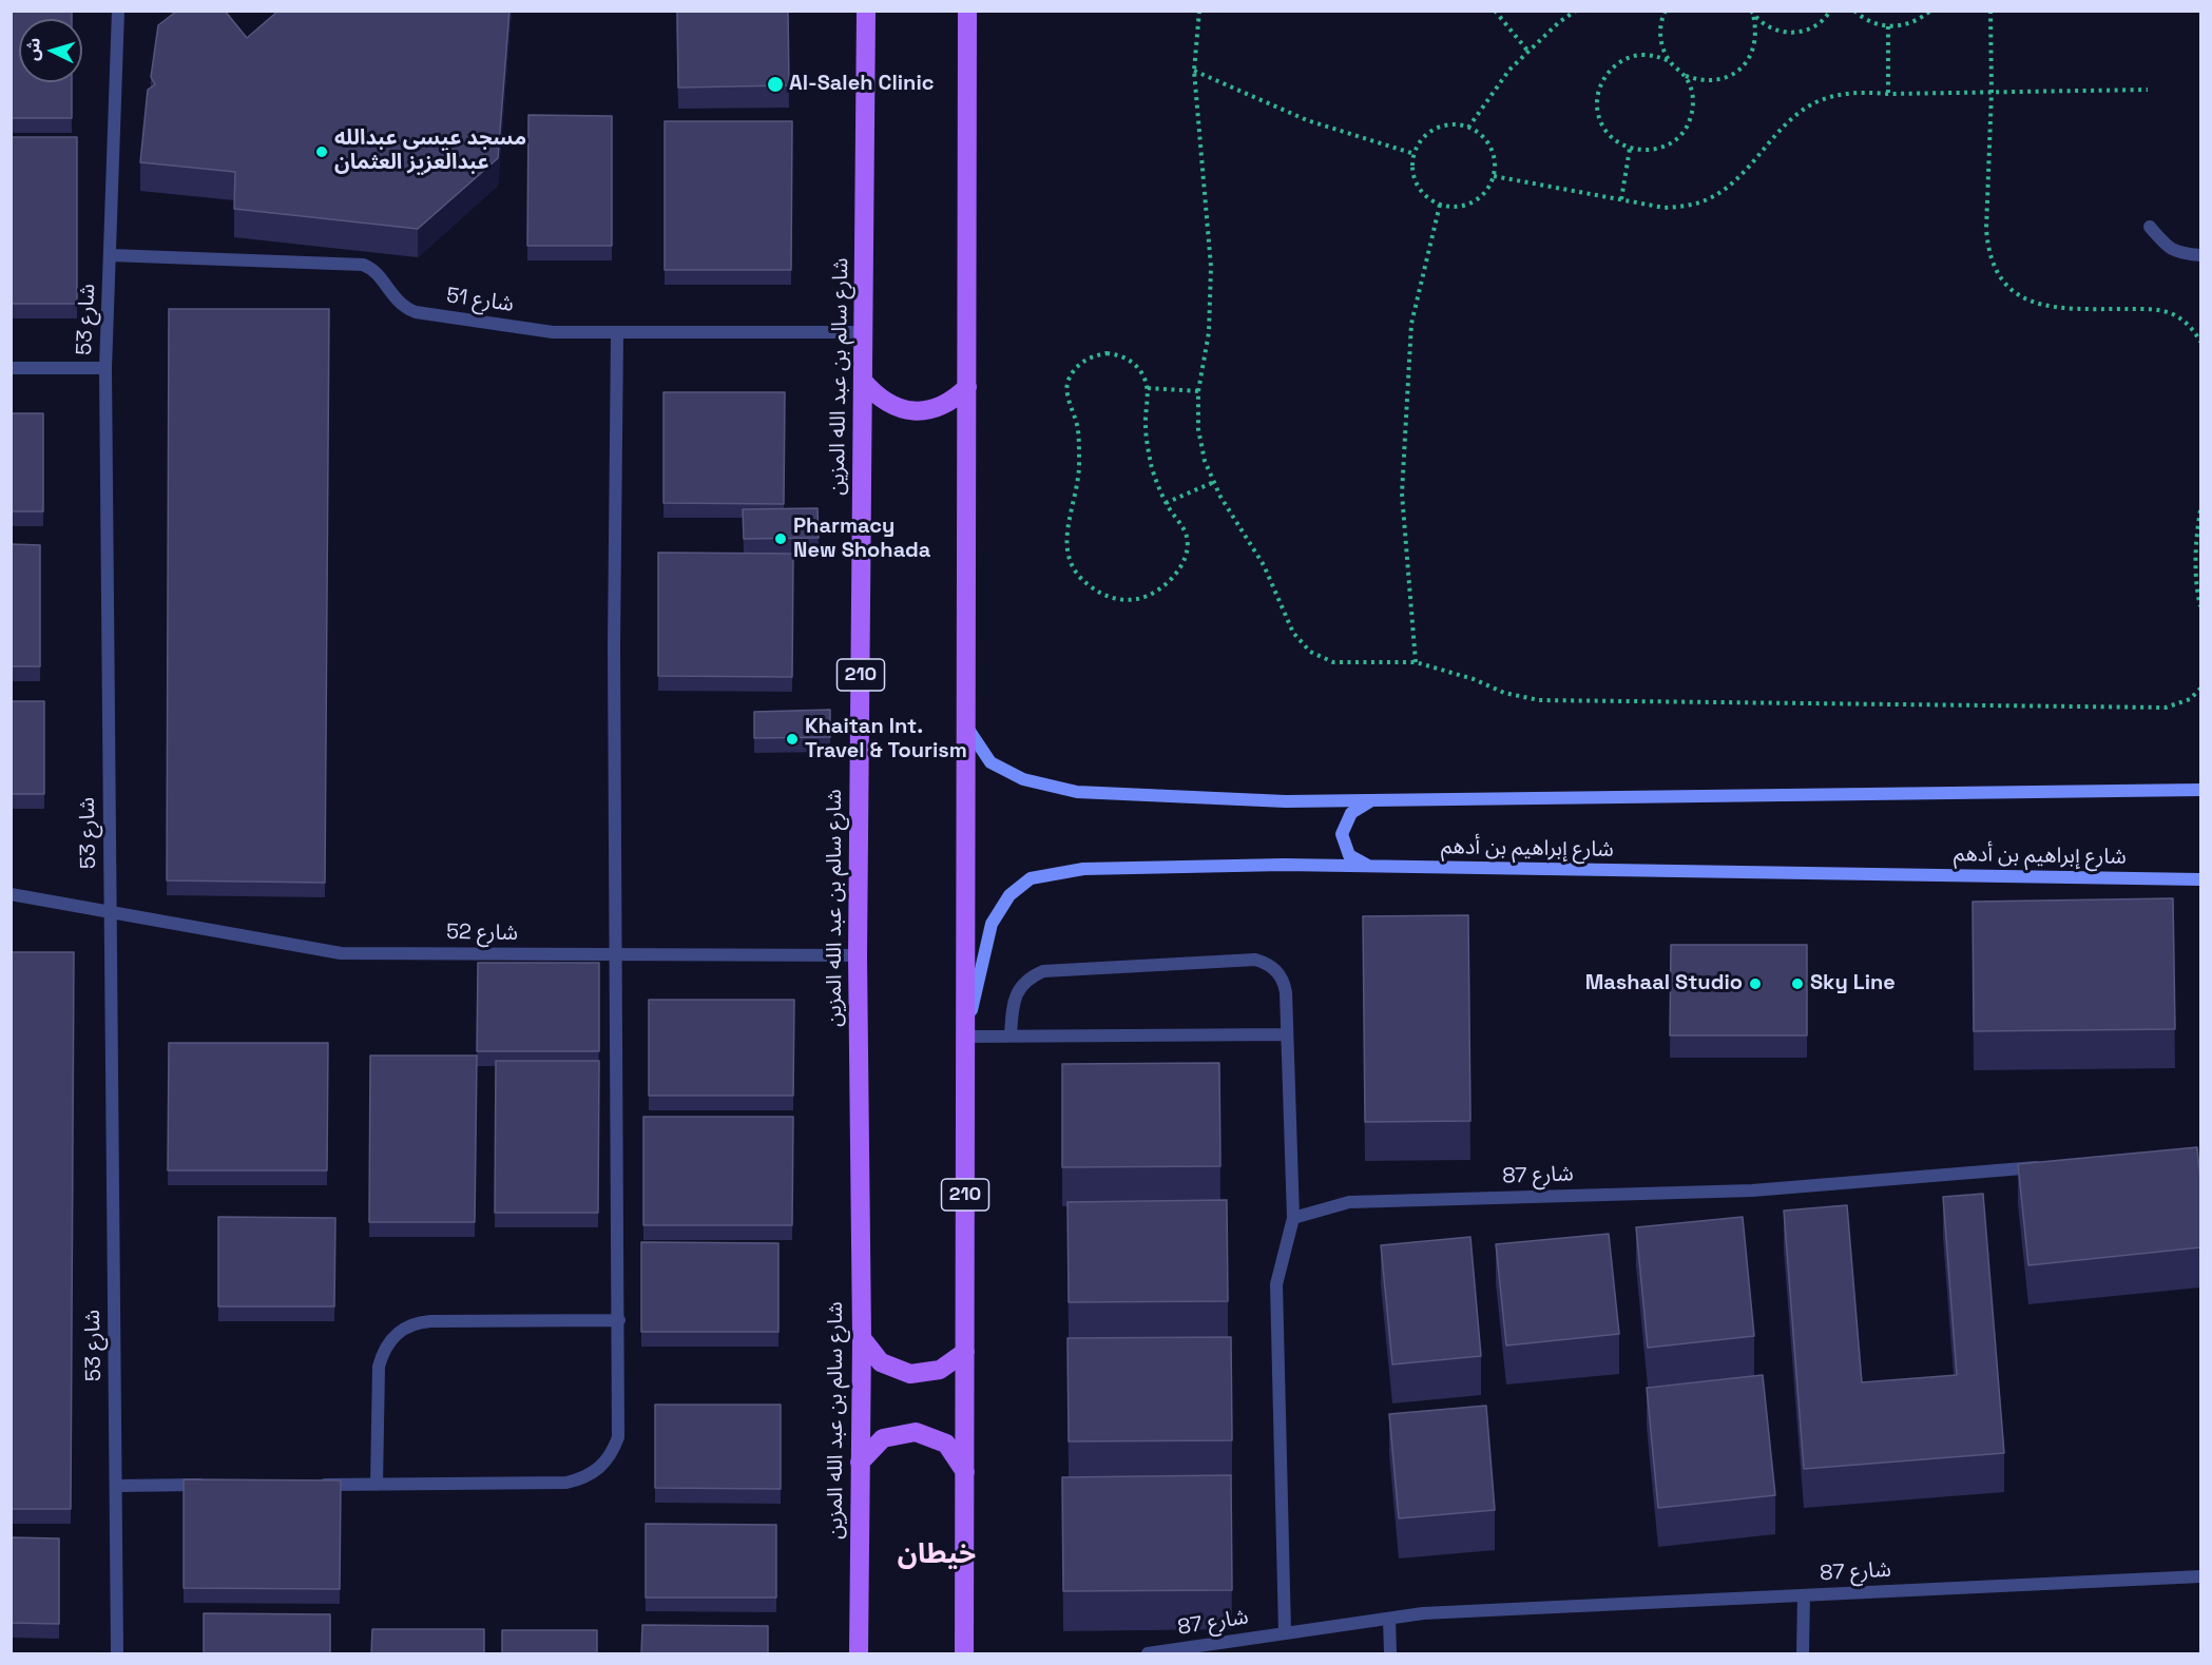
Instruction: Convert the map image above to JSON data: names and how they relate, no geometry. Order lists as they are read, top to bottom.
{
  "streets": {
    "main road": ["شارع سالم بن عبد الله المزين", "210"],
    "street": [
      "51 شارع",
      "شارع 53",
      "شارع إبراهيم بن أدهم",
      "شارع 52",
      "شارع 87"
    ]
  },
  "crossings": [
    ["51 شارع", "شارع 53"],
    ["51 شارع", "شارع سالم بن عبد الله المزين"],
    ["شارع 53", "شارع 52"],
    ["شارع سالم بن عبد الله المزين", "شارع 52"],
    ["210", "شارع إبراهيم بن أدهم"]
  ],
  "districts": ["خيطان"],
  "places": [
    "Al-Saleh Clinic",
    "مسجد عيسى عبدالله عبدالعزيز العثمان",
    "Pharmacy New Shohada",
    "Khaitan Int. Travel & Tourism",
    "Mashaal Studio",
    "Sky Line"
  ],
  "north": "left"
}
